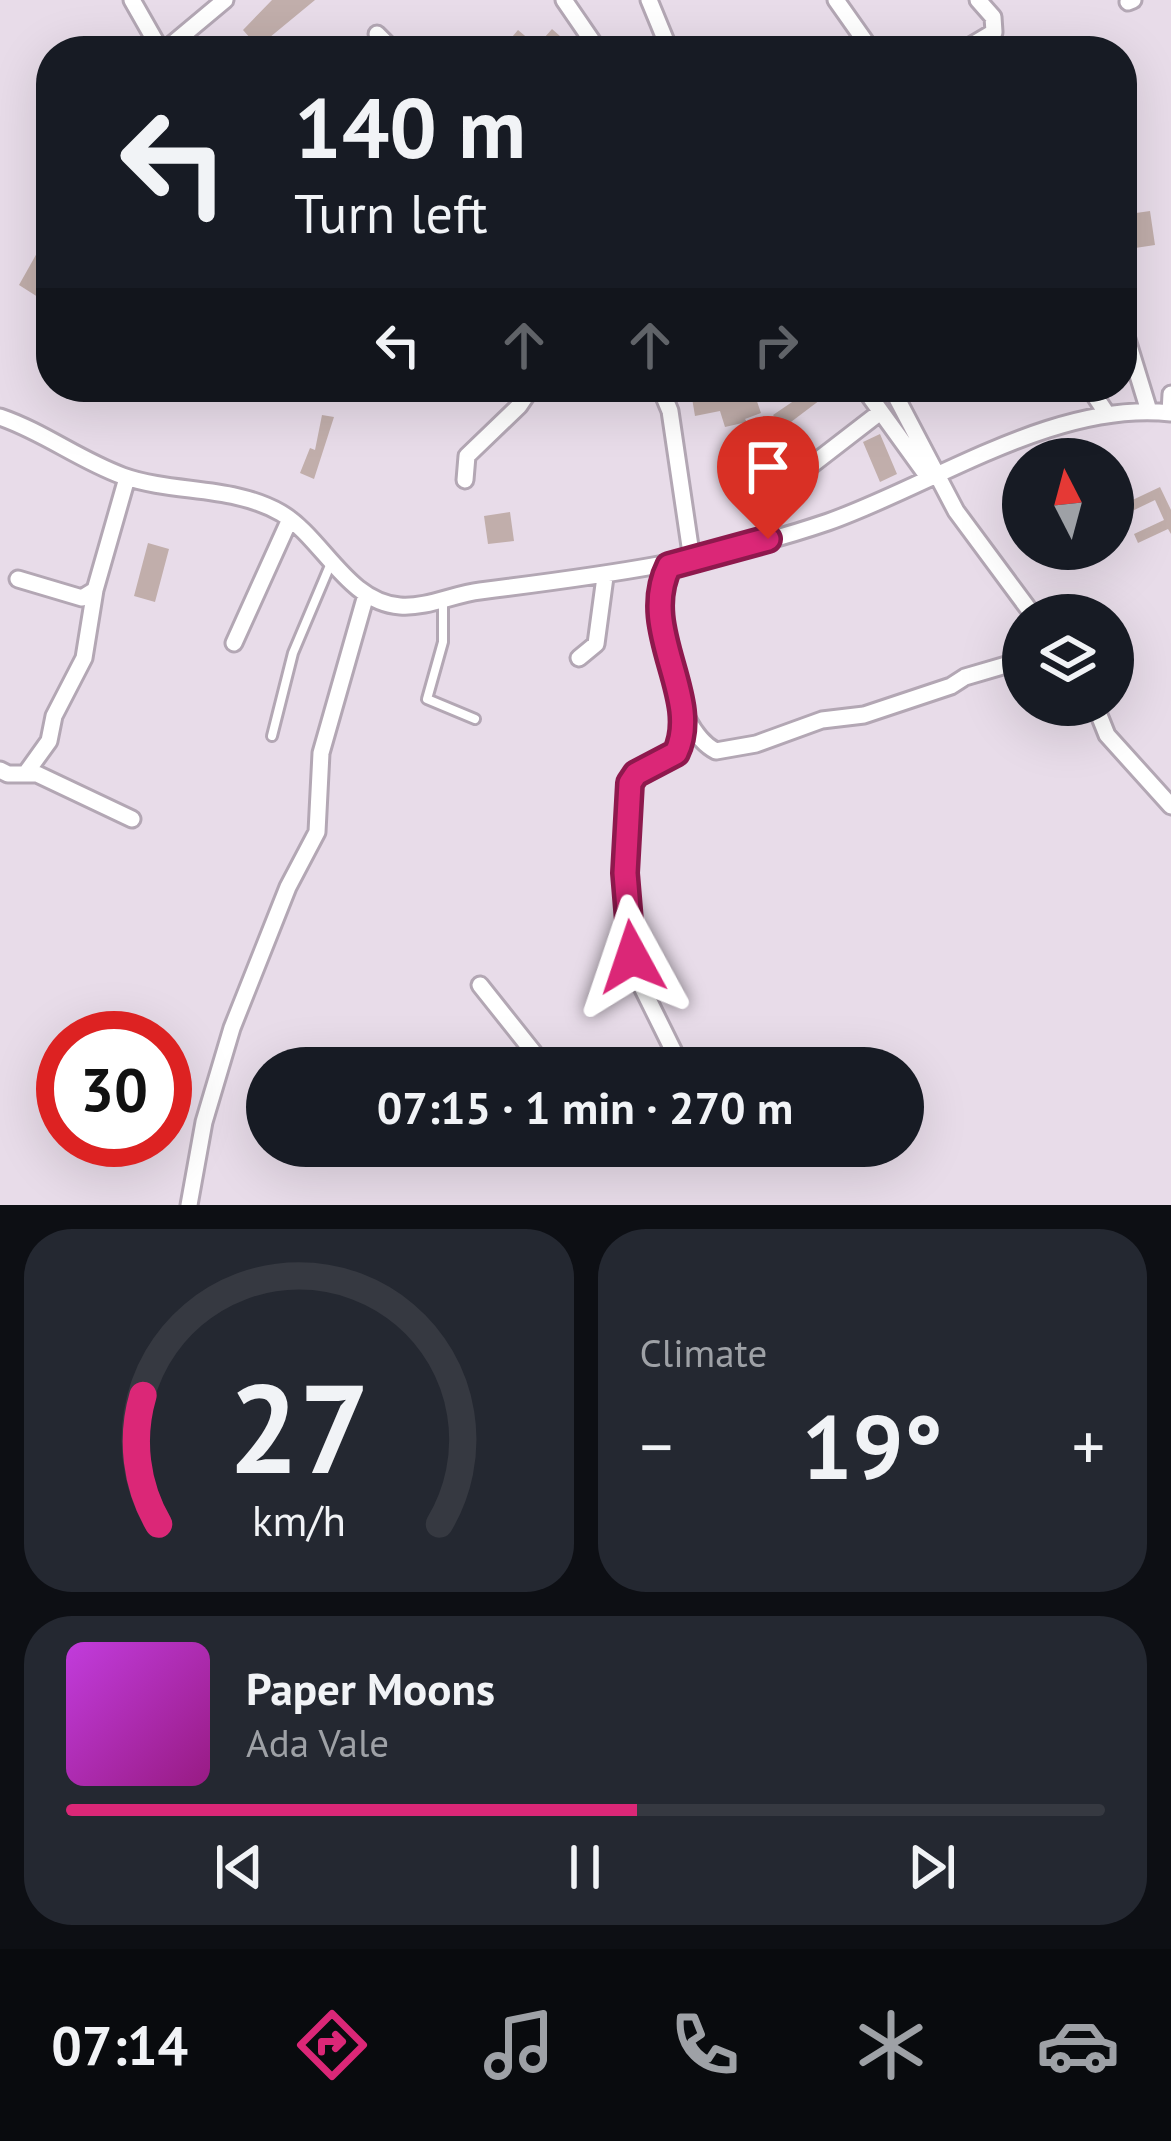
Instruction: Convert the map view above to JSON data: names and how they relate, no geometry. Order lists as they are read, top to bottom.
{
  "north": "top",
  "page": {
    "turn": ["140 m", "Turn left"],
    "limit": "30",
    "trip": "07:15 · 1 min · 270 m",
    "tile": "Climate",
    "heat": ["−", "19°", "+"],
    "song": ["Paper Moons", "Ada Vale"],
    "tabs": "07:14",
    "gauge": ["27", "km/h"]
  }
}
